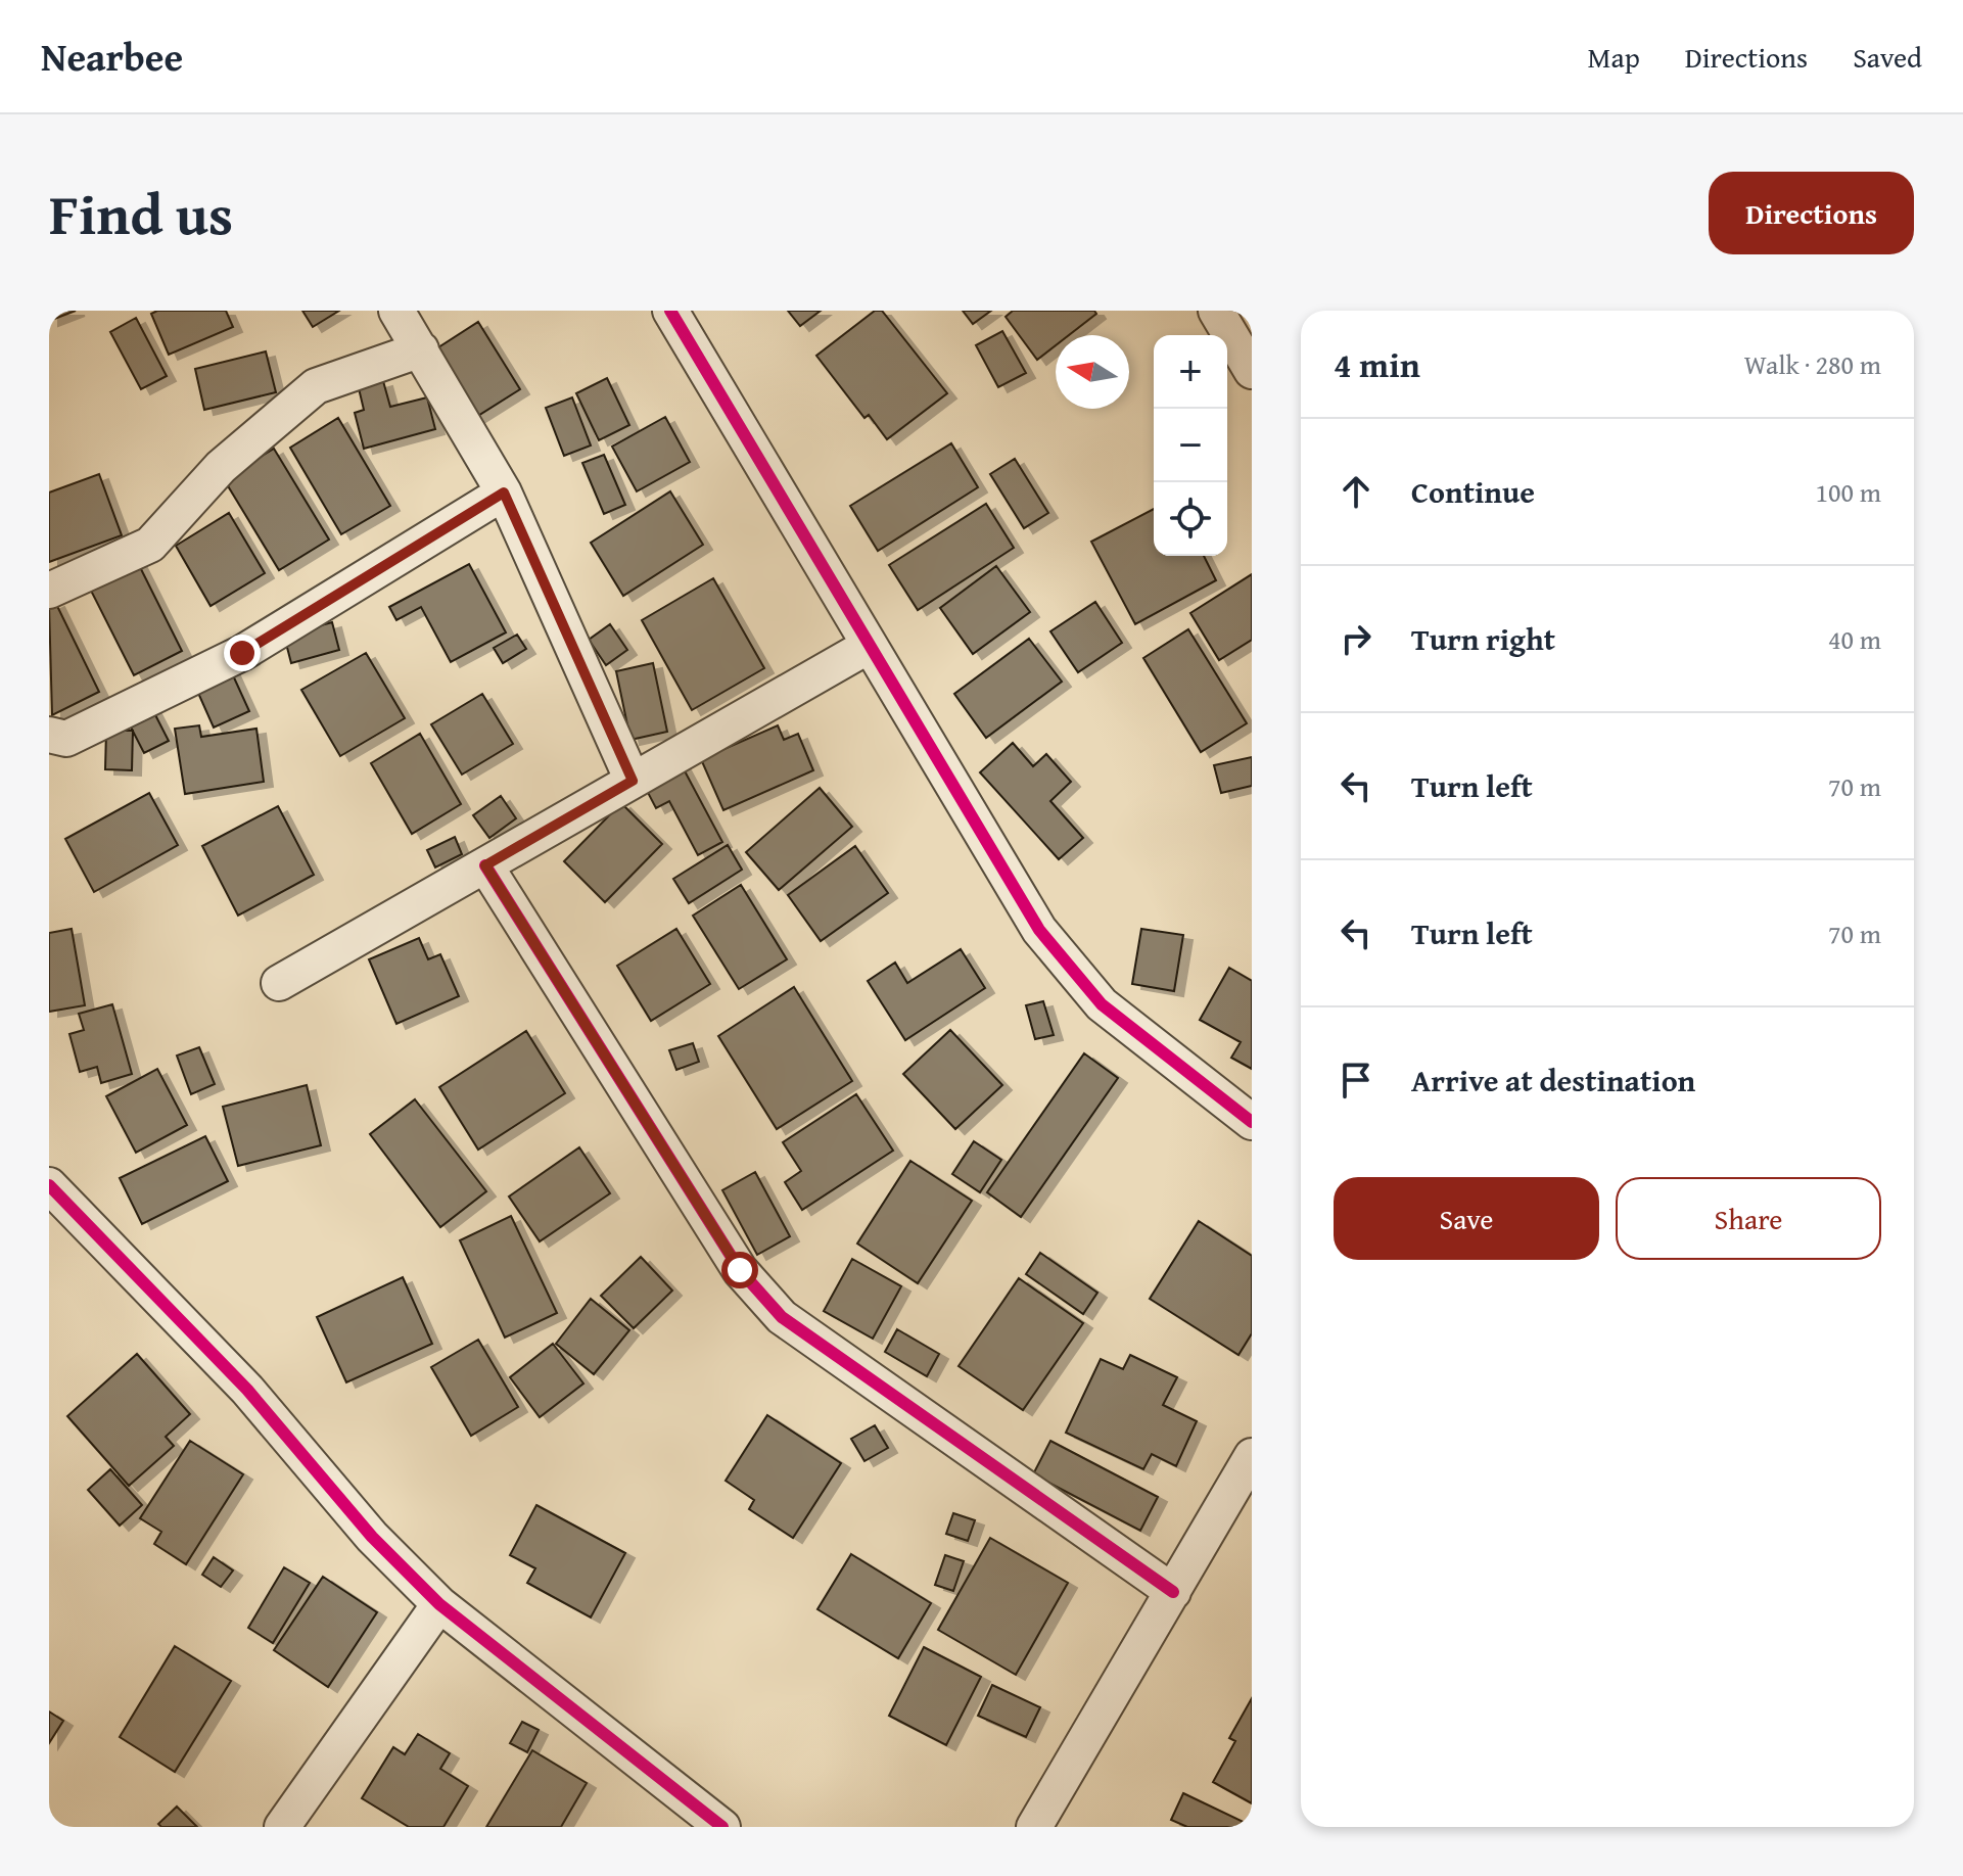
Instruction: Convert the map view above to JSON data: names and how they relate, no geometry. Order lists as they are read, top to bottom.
{
  "north": "left",
  "page": {
    "header": "Nearbee",
    "nav": ["Map", "Directions", "Saved"],
    "title": "Find us",
    "buttons": [
      "Directions",
      ["Save", "Share"]
    ],
    "heading": ["4 min", "Walk · 280 m"],
    "map_buttons": ["+", "−"],
    "list": [
      ["Continue", "100 m"],
      ["Turn right", "40 m"],
      ["Turn left", "70 m"],
      ["Turn left", "70 m"],
      "Arrive at destination"
    ]
  }
}
